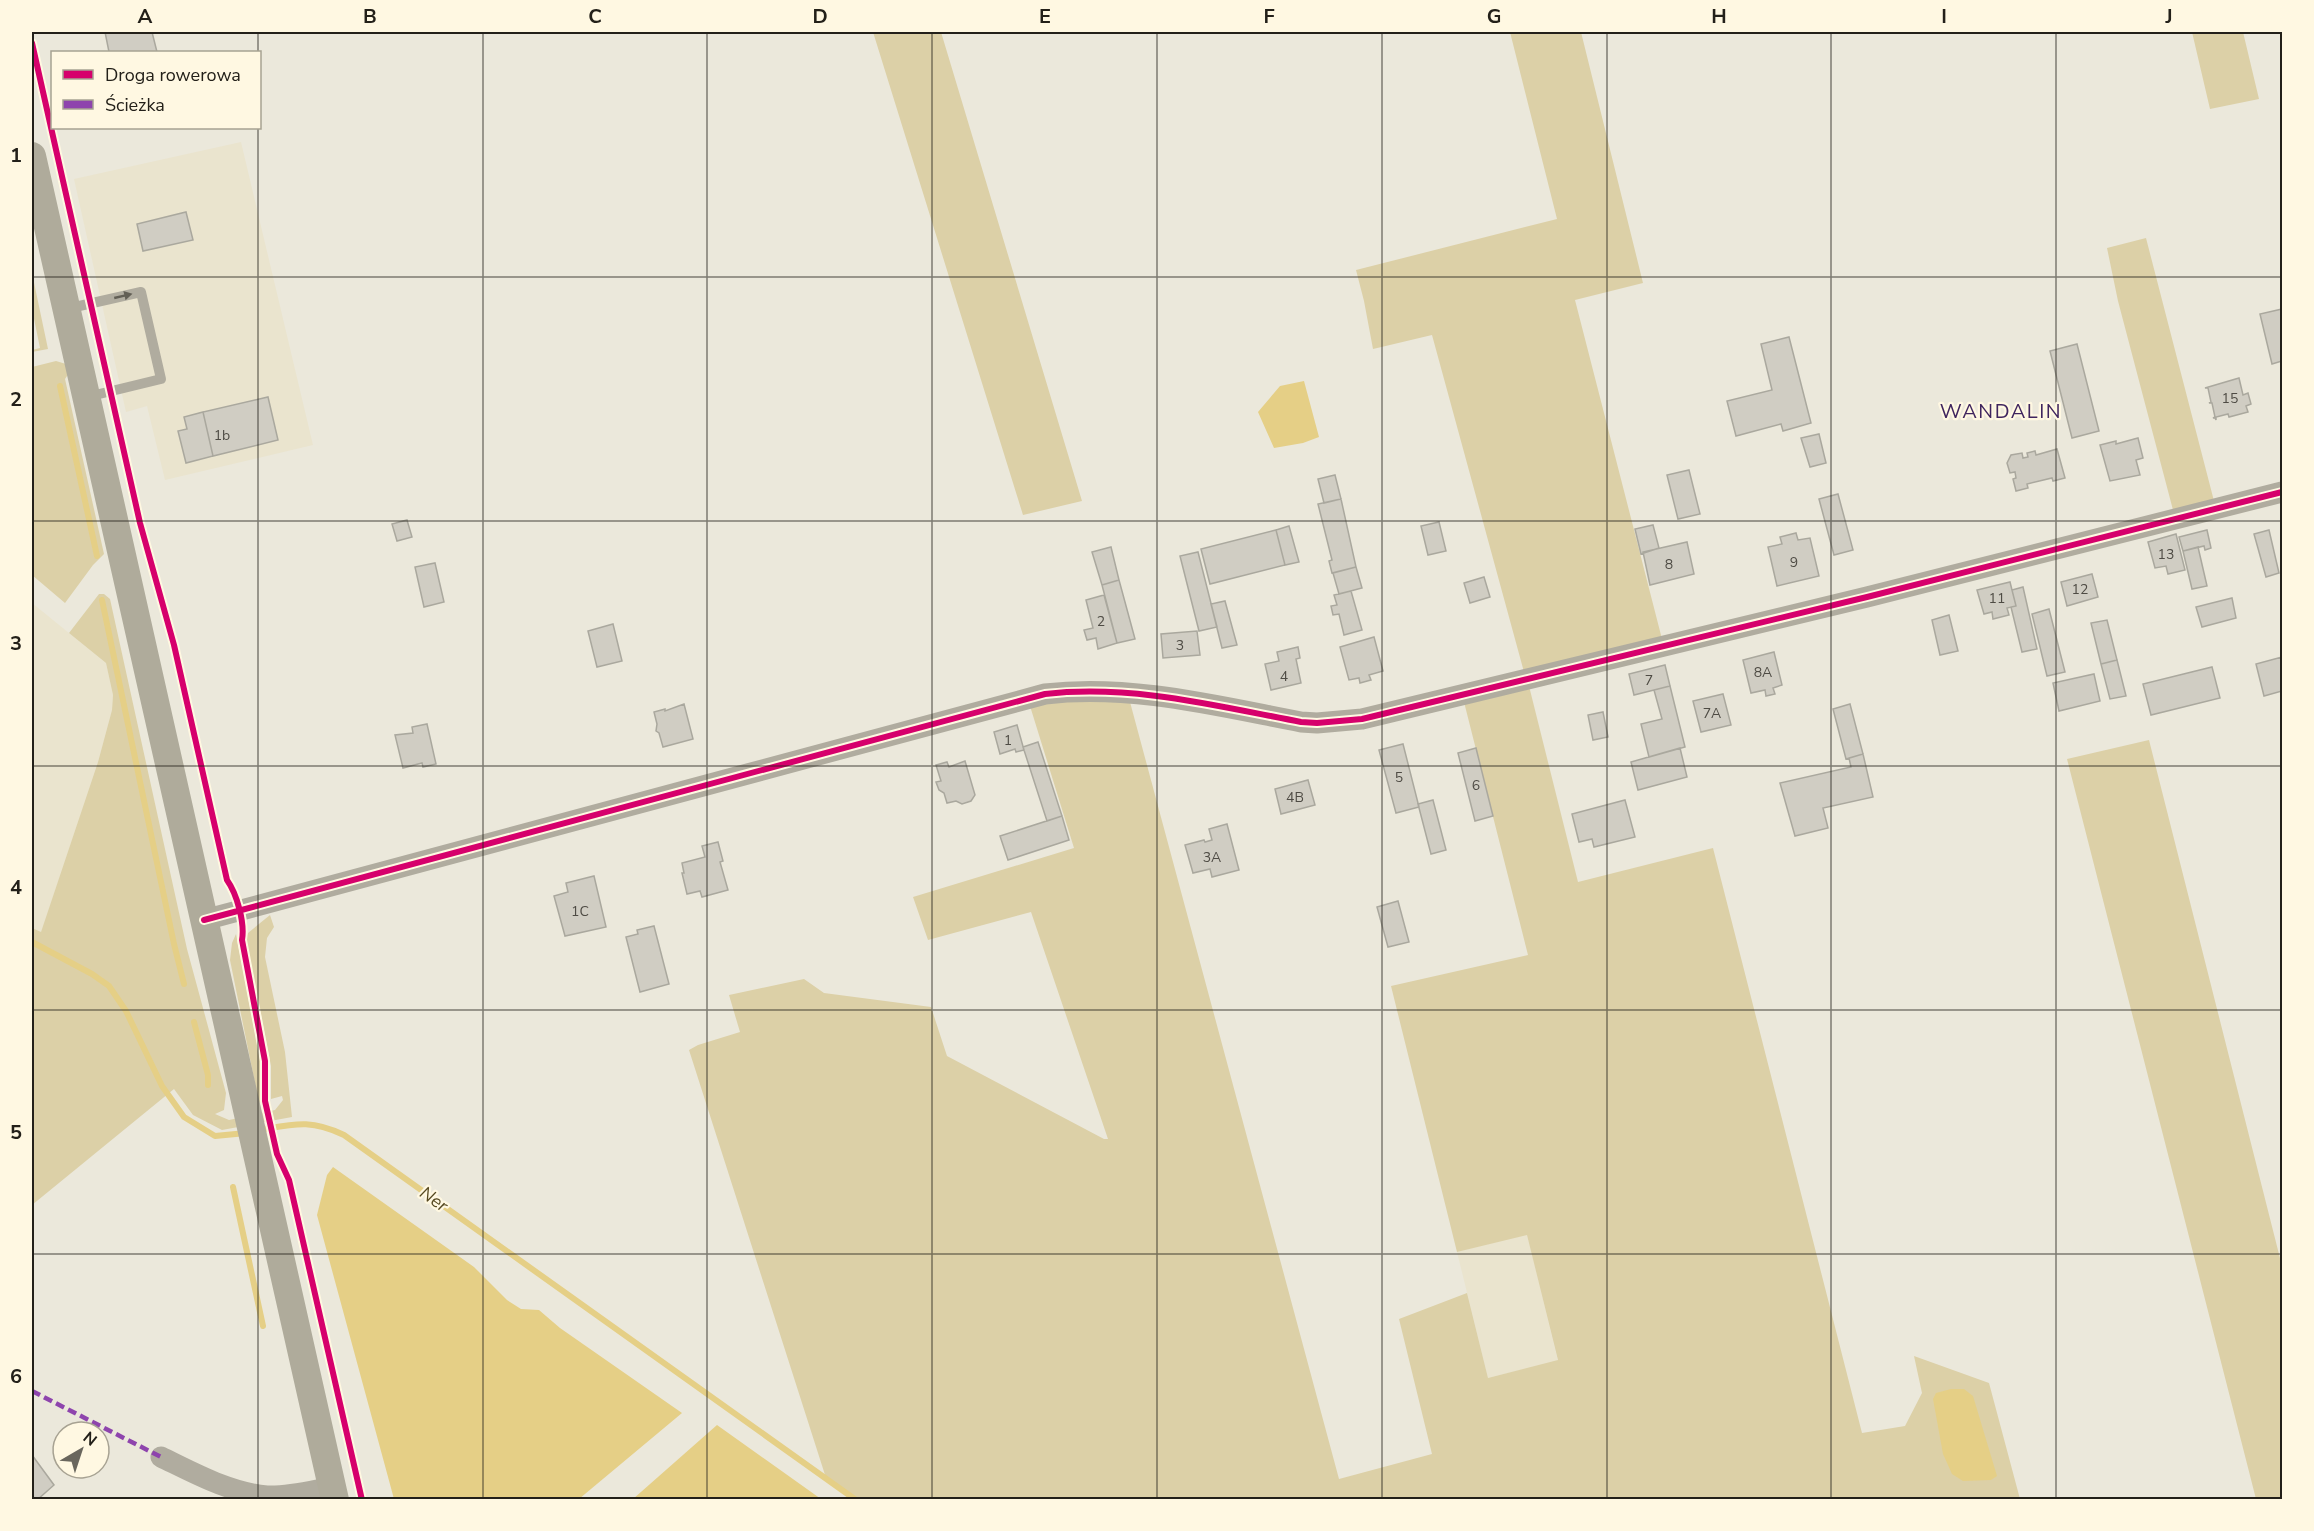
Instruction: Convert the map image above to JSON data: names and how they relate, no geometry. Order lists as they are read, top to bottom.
{
  "districts": ["WANDALIN"],
  "water": ["Ner"],
  "house_numbers": [
    "15",
    "1b",
    "13",
    "9",
    "8",
    "12",
    "11",
    "2",
    "3",
    "8A",
    "4",
    "7",
    "7A",
    "1",
    "5",
    "6",
    "4B",
    "3A",
    "1C"
  ],
  "legend": ["Droga rowerowa", "Ścieżka"],
  "north": "top right",
  "grid": {
    "columns": [
      "A",
      "B",
      "C",
      "D",
      "E",
      "F",
      "G",
      "H",
      "I",
      "J"
    ],
    "rows": [
      "1",
      "2",
      "3",
      "4",
      "5",
      "6"
    ]
  }
}
